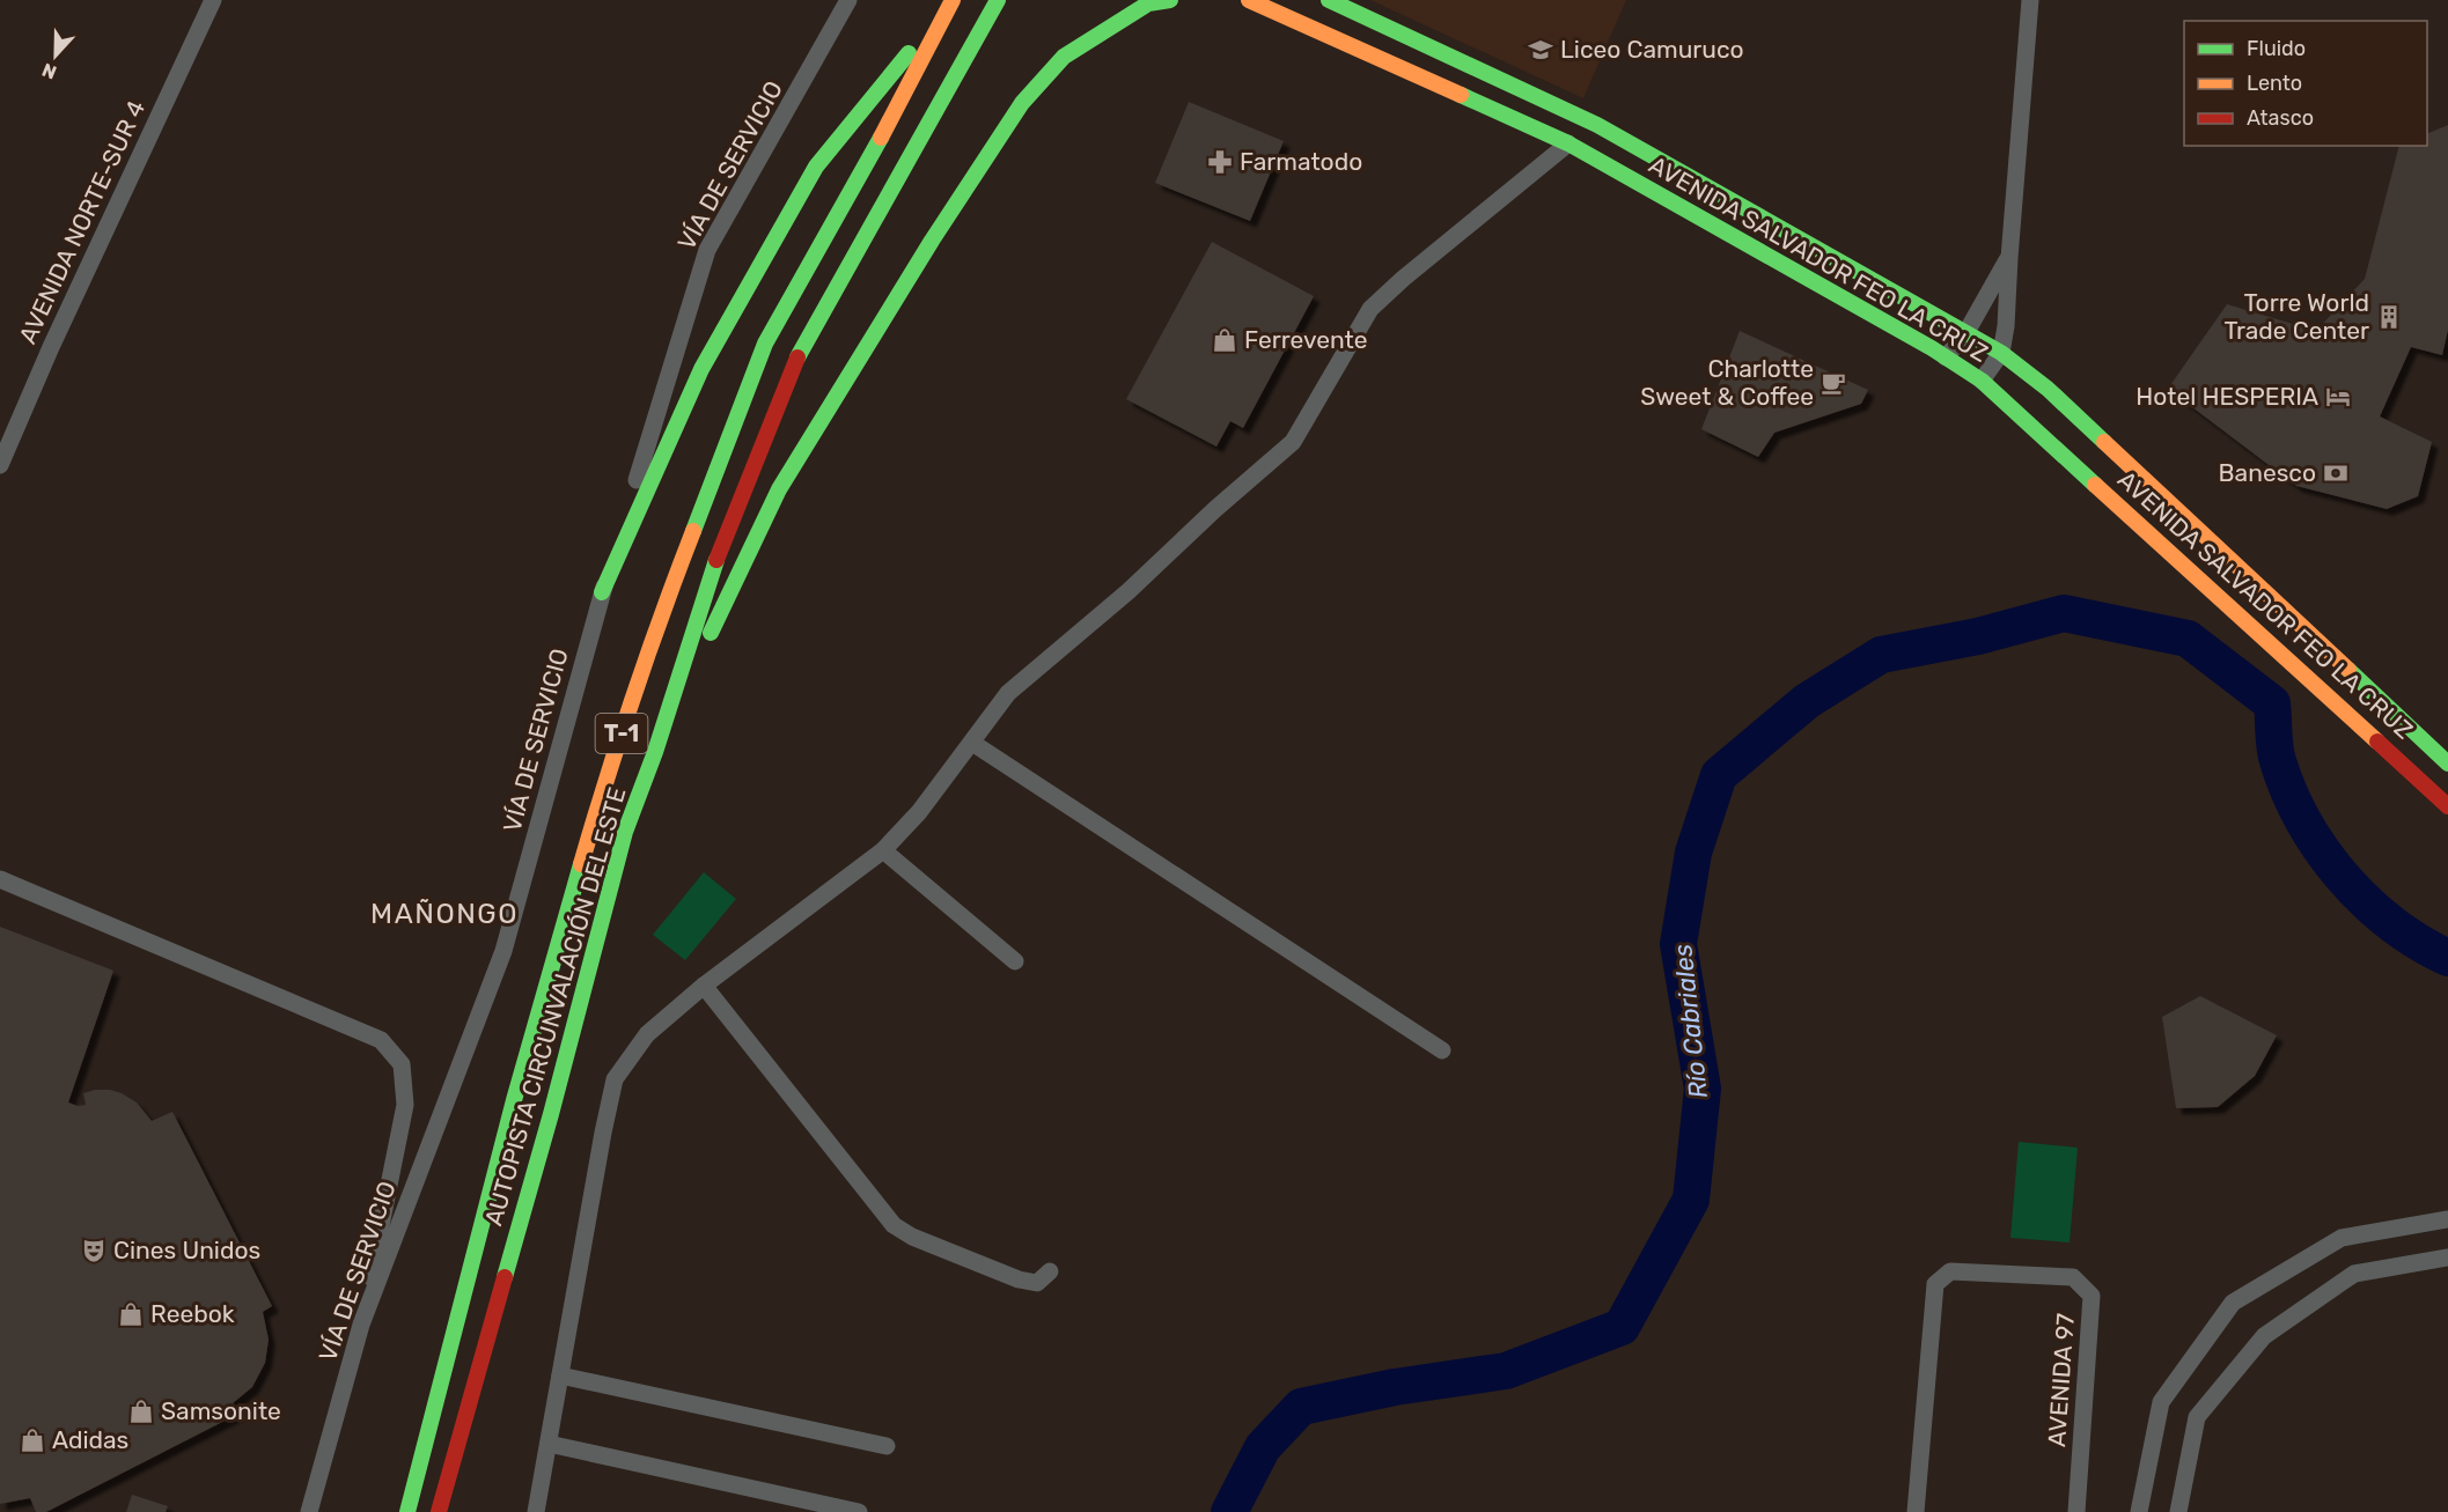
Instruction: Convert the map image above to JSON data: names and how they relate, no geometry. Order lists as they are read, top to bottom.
{
  "streets": {
    "main road": ["AVENIDA SALVADOR FEO LA CRUZ", "T-1", "AUTOPISTA CIRCUNVALACIÓN DEL ESTE"],
    "street": ["VÍA DE SERVICIO", "AVENIDA NORTE-SUR 4", "AVENIDA 97"]
  },
  "districts": ["MAÑONGO"],
  "water": ["Río Cabriales"],
  "places": {
    "school or university": ["Liceo Camuruco"],
    "pharmacy": ["Farmatodo"],
    "building": ["Torre World Trade Center"],
    "shop": [
      "Ferrevente",
      "Reebok",
      "Samsonite",
      "Adidas"
    ],
    "cafe": ["Charlotte Sweet & Coffee"],
    "hotel": ["Hotel HESPERIA"],
    "bank": ["Banesco"],
    "theatre": ["Cines Unidos"]
  },
  "legend": ["Fluido", "Lento", "Atasco"],
  "north": "bottom"
}
